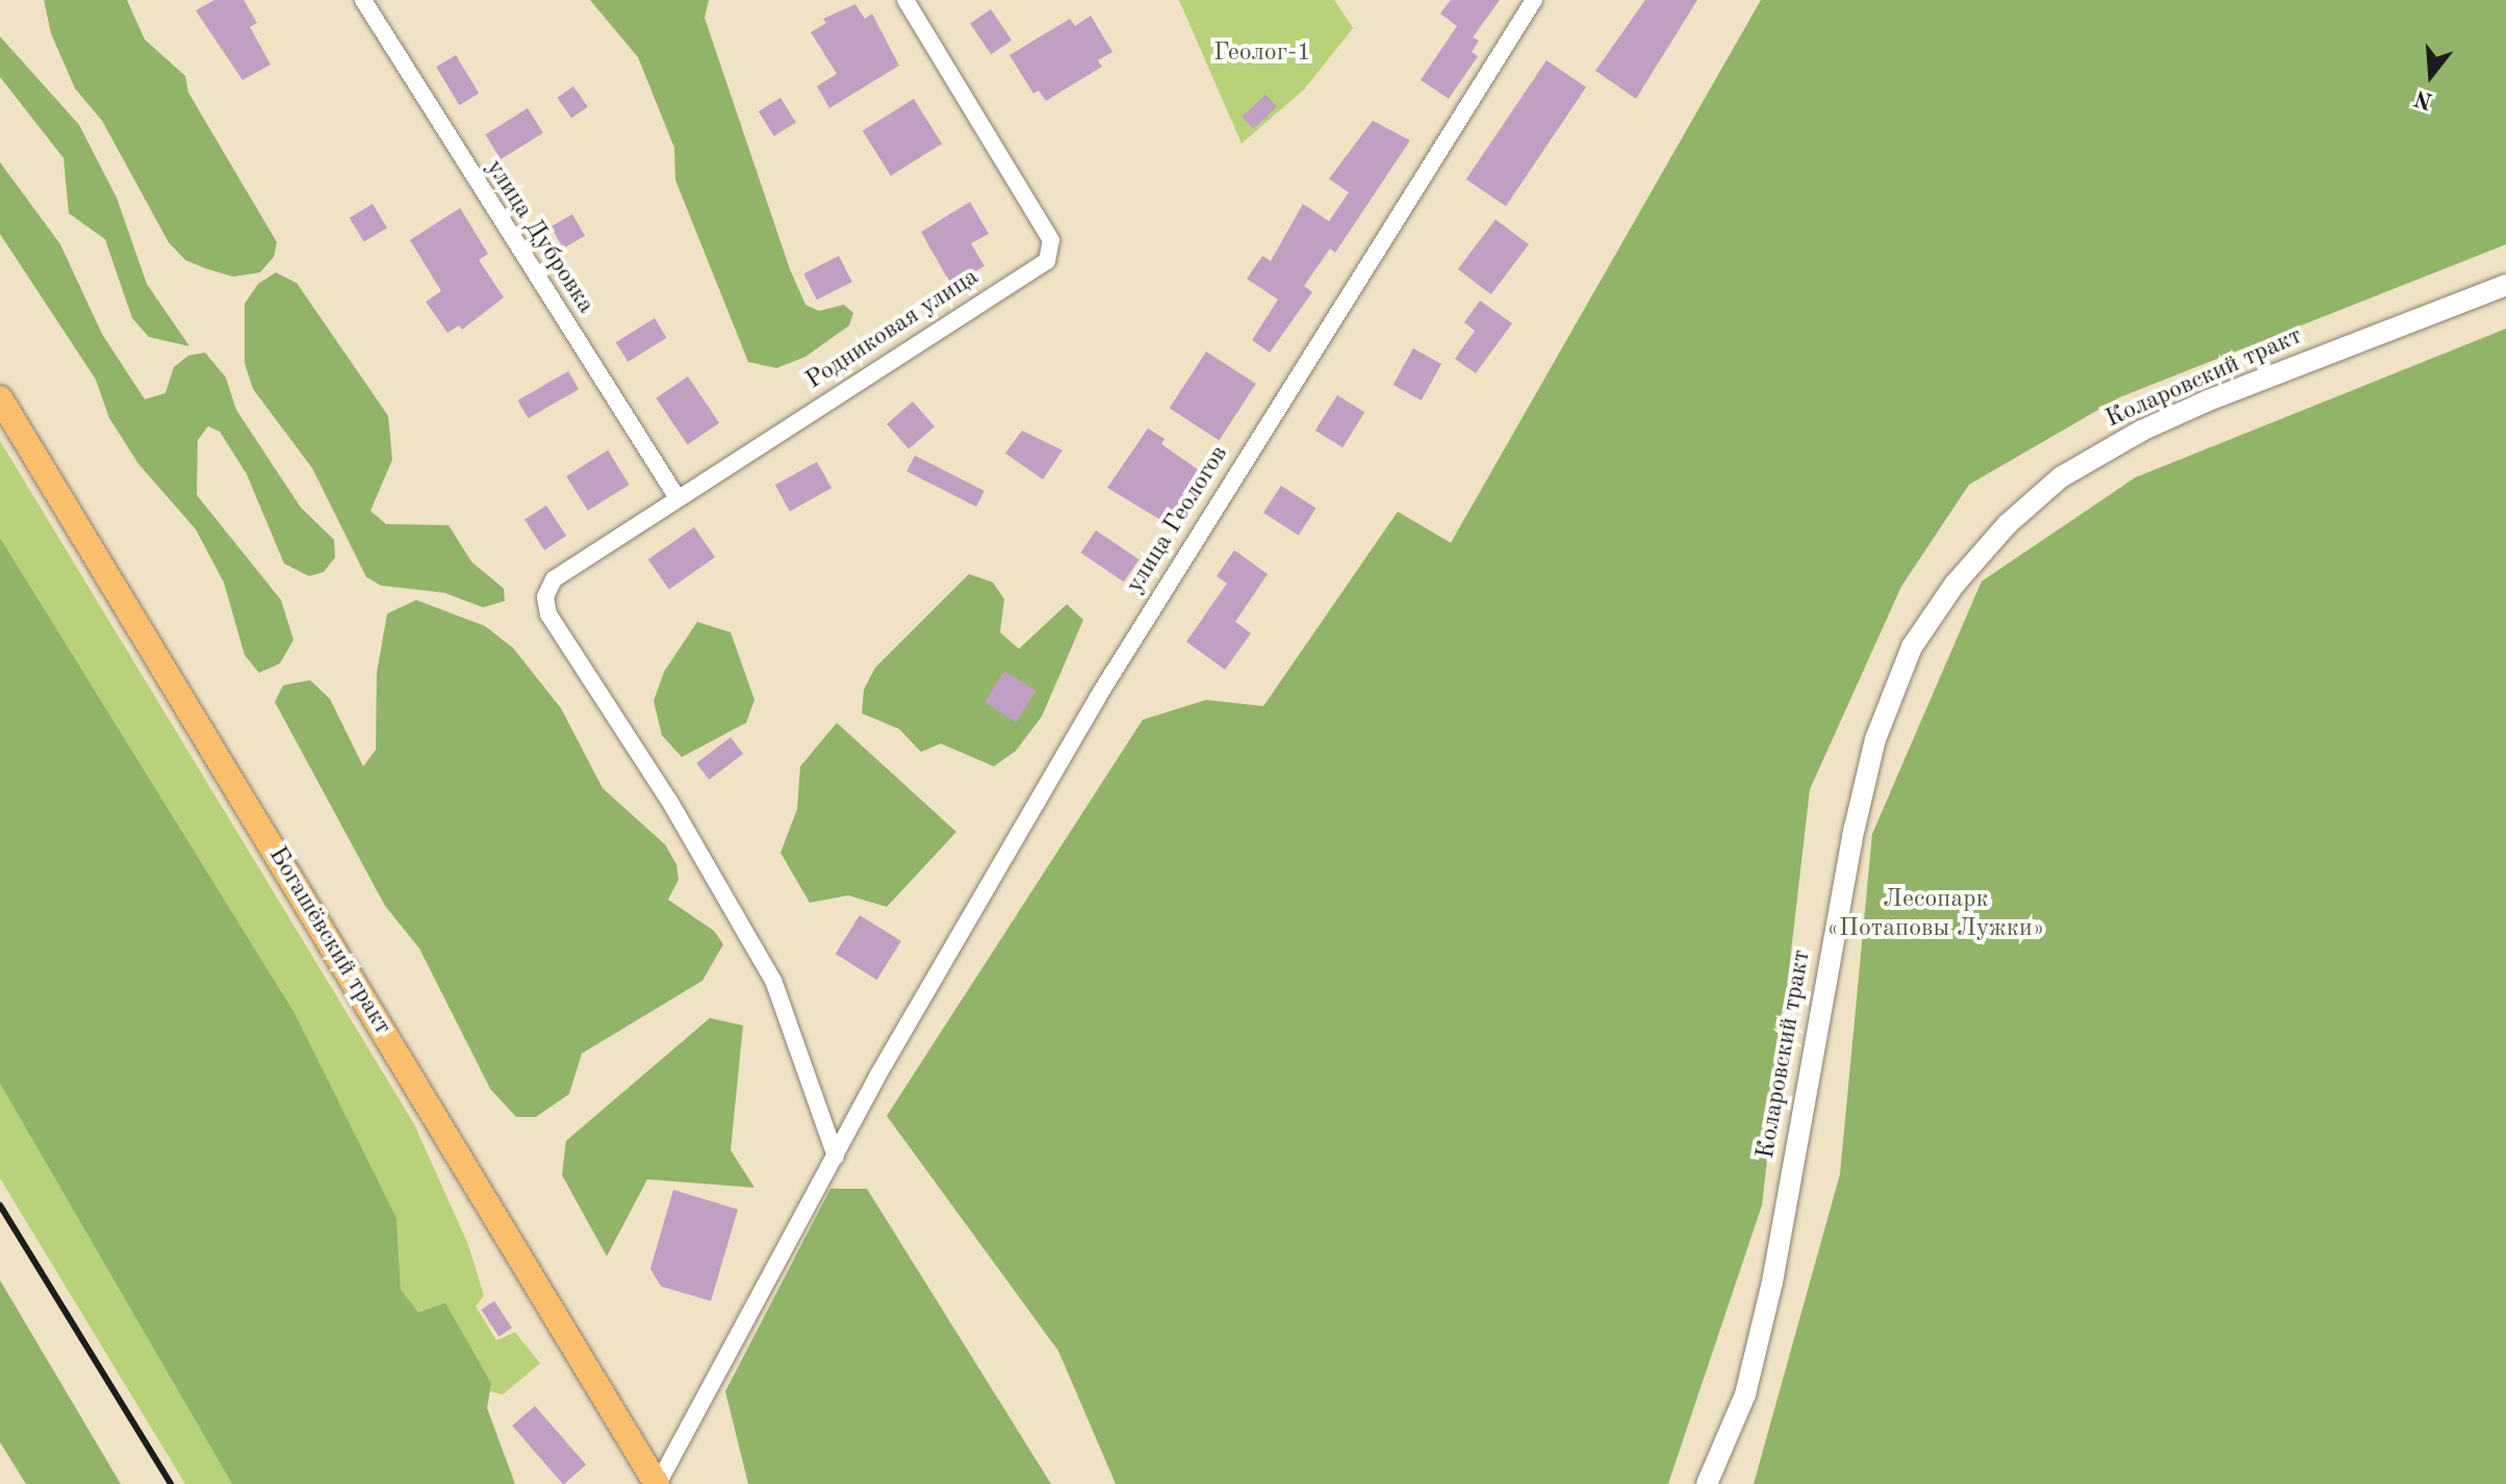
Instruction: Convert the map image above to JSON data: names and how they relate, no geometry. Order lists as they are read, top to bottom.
{
  "streets": {
    "main road": ["Богашёвский тракт"],
    "street": [
      "улица Дубровка",
      "Родниковая улица",
      "Коларовский тракт",
      "улица Геологов"
    ]
  },
  "crossings": [
    ["улица Дубровка", "Родниковая улица"],
    ["Родниковая улица", "улица Геологов"],
    ["улица Геологов", "Богашёвский тракт"]
  ],
  "parks": ["Геолог-1", "Лесопарк «Потаповы Лужки»"],
  "north": "bottom"
}
